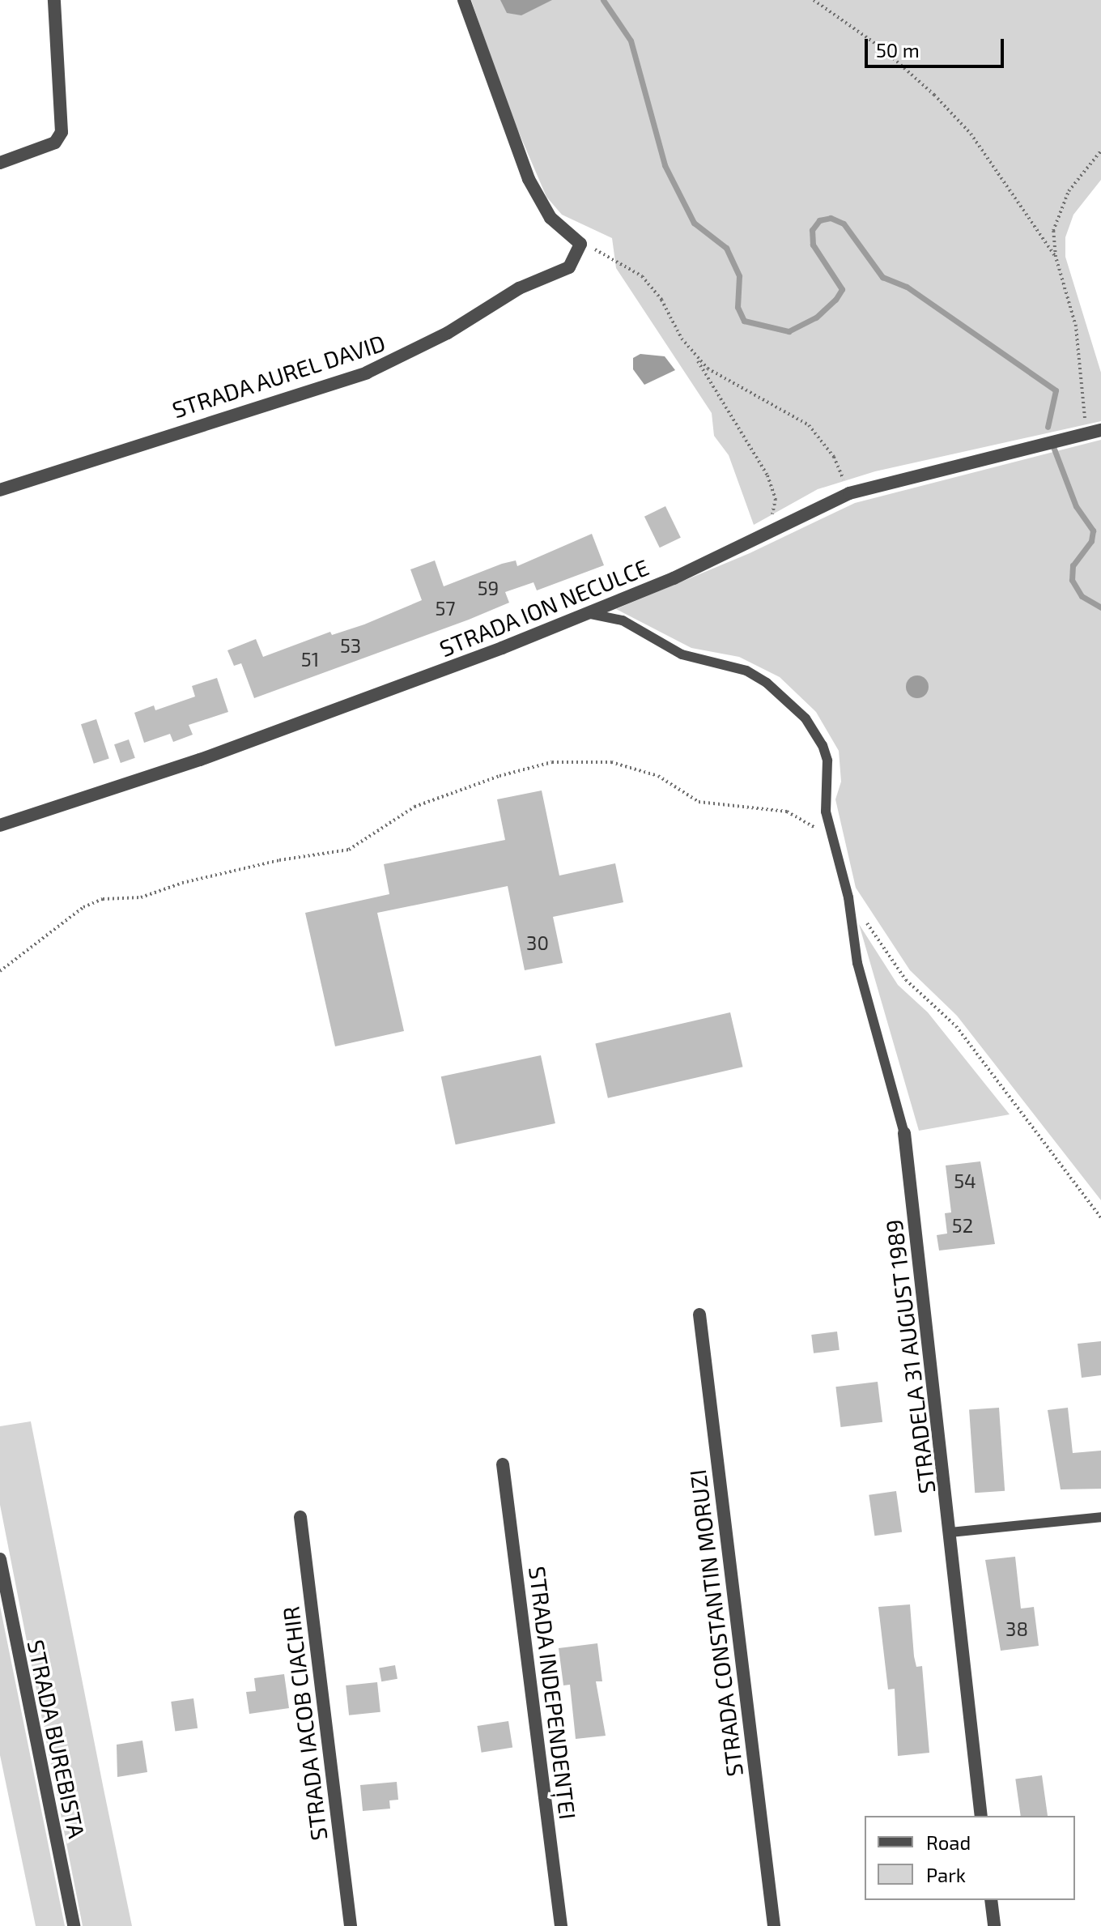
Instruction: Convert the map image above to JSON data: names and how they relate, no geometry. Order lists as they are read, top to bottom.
{
  "streets": {
    "street": [
      "STRADA AUREL DAVID",
      "STRADA ION NECULCE",
      "STRADELA 31 AUGUST 1989",
      "STRADA CONSTANTIN MORUZI",
      "STRADA INDEPENDENȚEI",
      "STRADA IACOB CIACHIR",
      "STRADA BUREBISTA"
    ]
  },
  "crossings": [
    ["STRADA ION NECULCE", "STRADELA 31 AUGUST 1989"]
  ],
  "house_numbers": [
    "59",
    "57",
    "53",
    "51",
    "30",
    "54",
    "52",
    "38"
  ],
  "legend": ["Road", "Park"],
  "scale_bar": "50 m"
}
